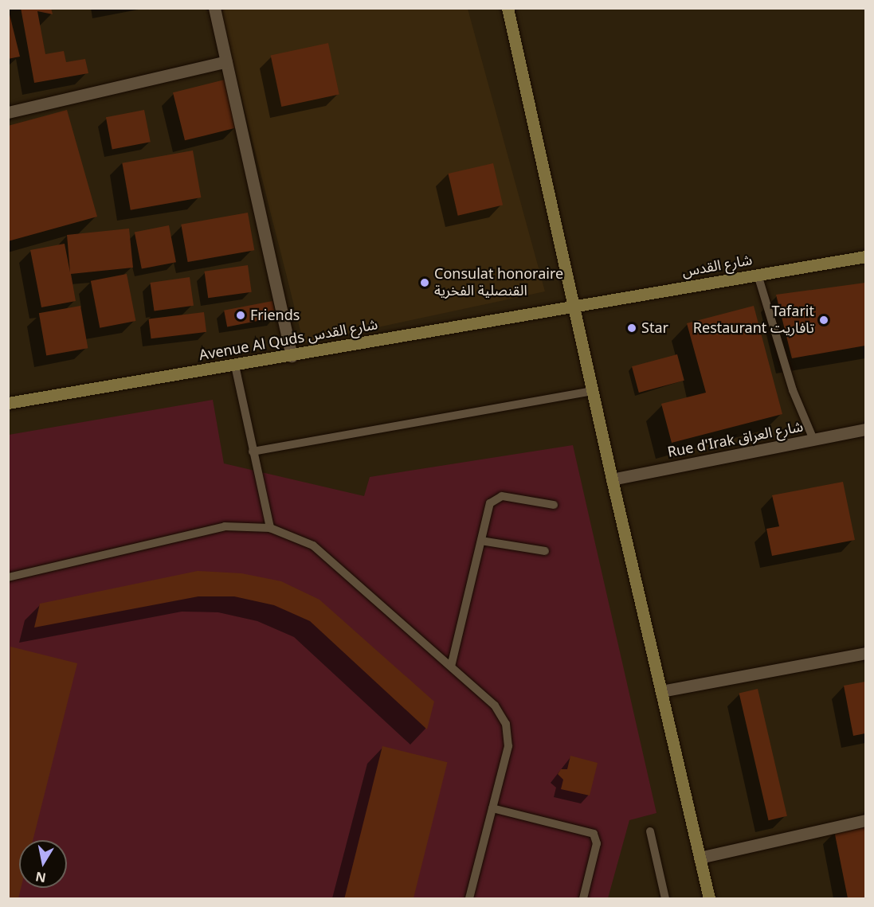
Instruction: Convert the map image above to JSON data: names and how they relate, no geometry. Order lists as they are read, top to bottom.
{
  "streets": {
    "street": ["شارع القدس", "Avenue Al Quds شارع القدس", "Rue d'Irak شارع العراق"]
  },
  "crossings": [
    ["شارع القدس", "Avenue Al Quds شارع القدس"]
  ],
  "places": [
    "Consulat honoraire القنصلية الفخرية",
    "Friends",
    "Tafarit Restaurant تافاريت",
    "Star"
  ],
  "north": "bottom"
}
